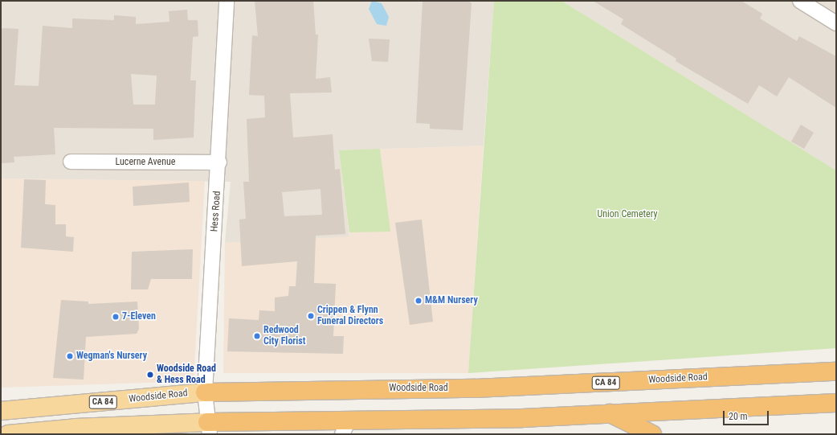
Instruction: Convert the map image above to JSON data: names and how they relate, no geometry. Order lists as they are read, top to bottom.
{
  "streets": {
    "highway": ["Woodside Road", "CA 84"],
    "street": ["Lucerne Avenue", "Hess Road"]
  },
  "crossings": [
    ["Lucerne Avenue", "Hess Road"],
    ["Hess Road", "Woodside Road"]
  ],
  "parks": ["Union Cemetery"],
  "places": [
    "M&M Nursery",
    "Crippen & Flynn Funeral Directors",
    "7-Eleven",
    "Redwood City Florist",
    "Wegman's Nursery",
    "Woodside Road & Hess Road"
  ],
  "scale_bar": "20 m"
}
